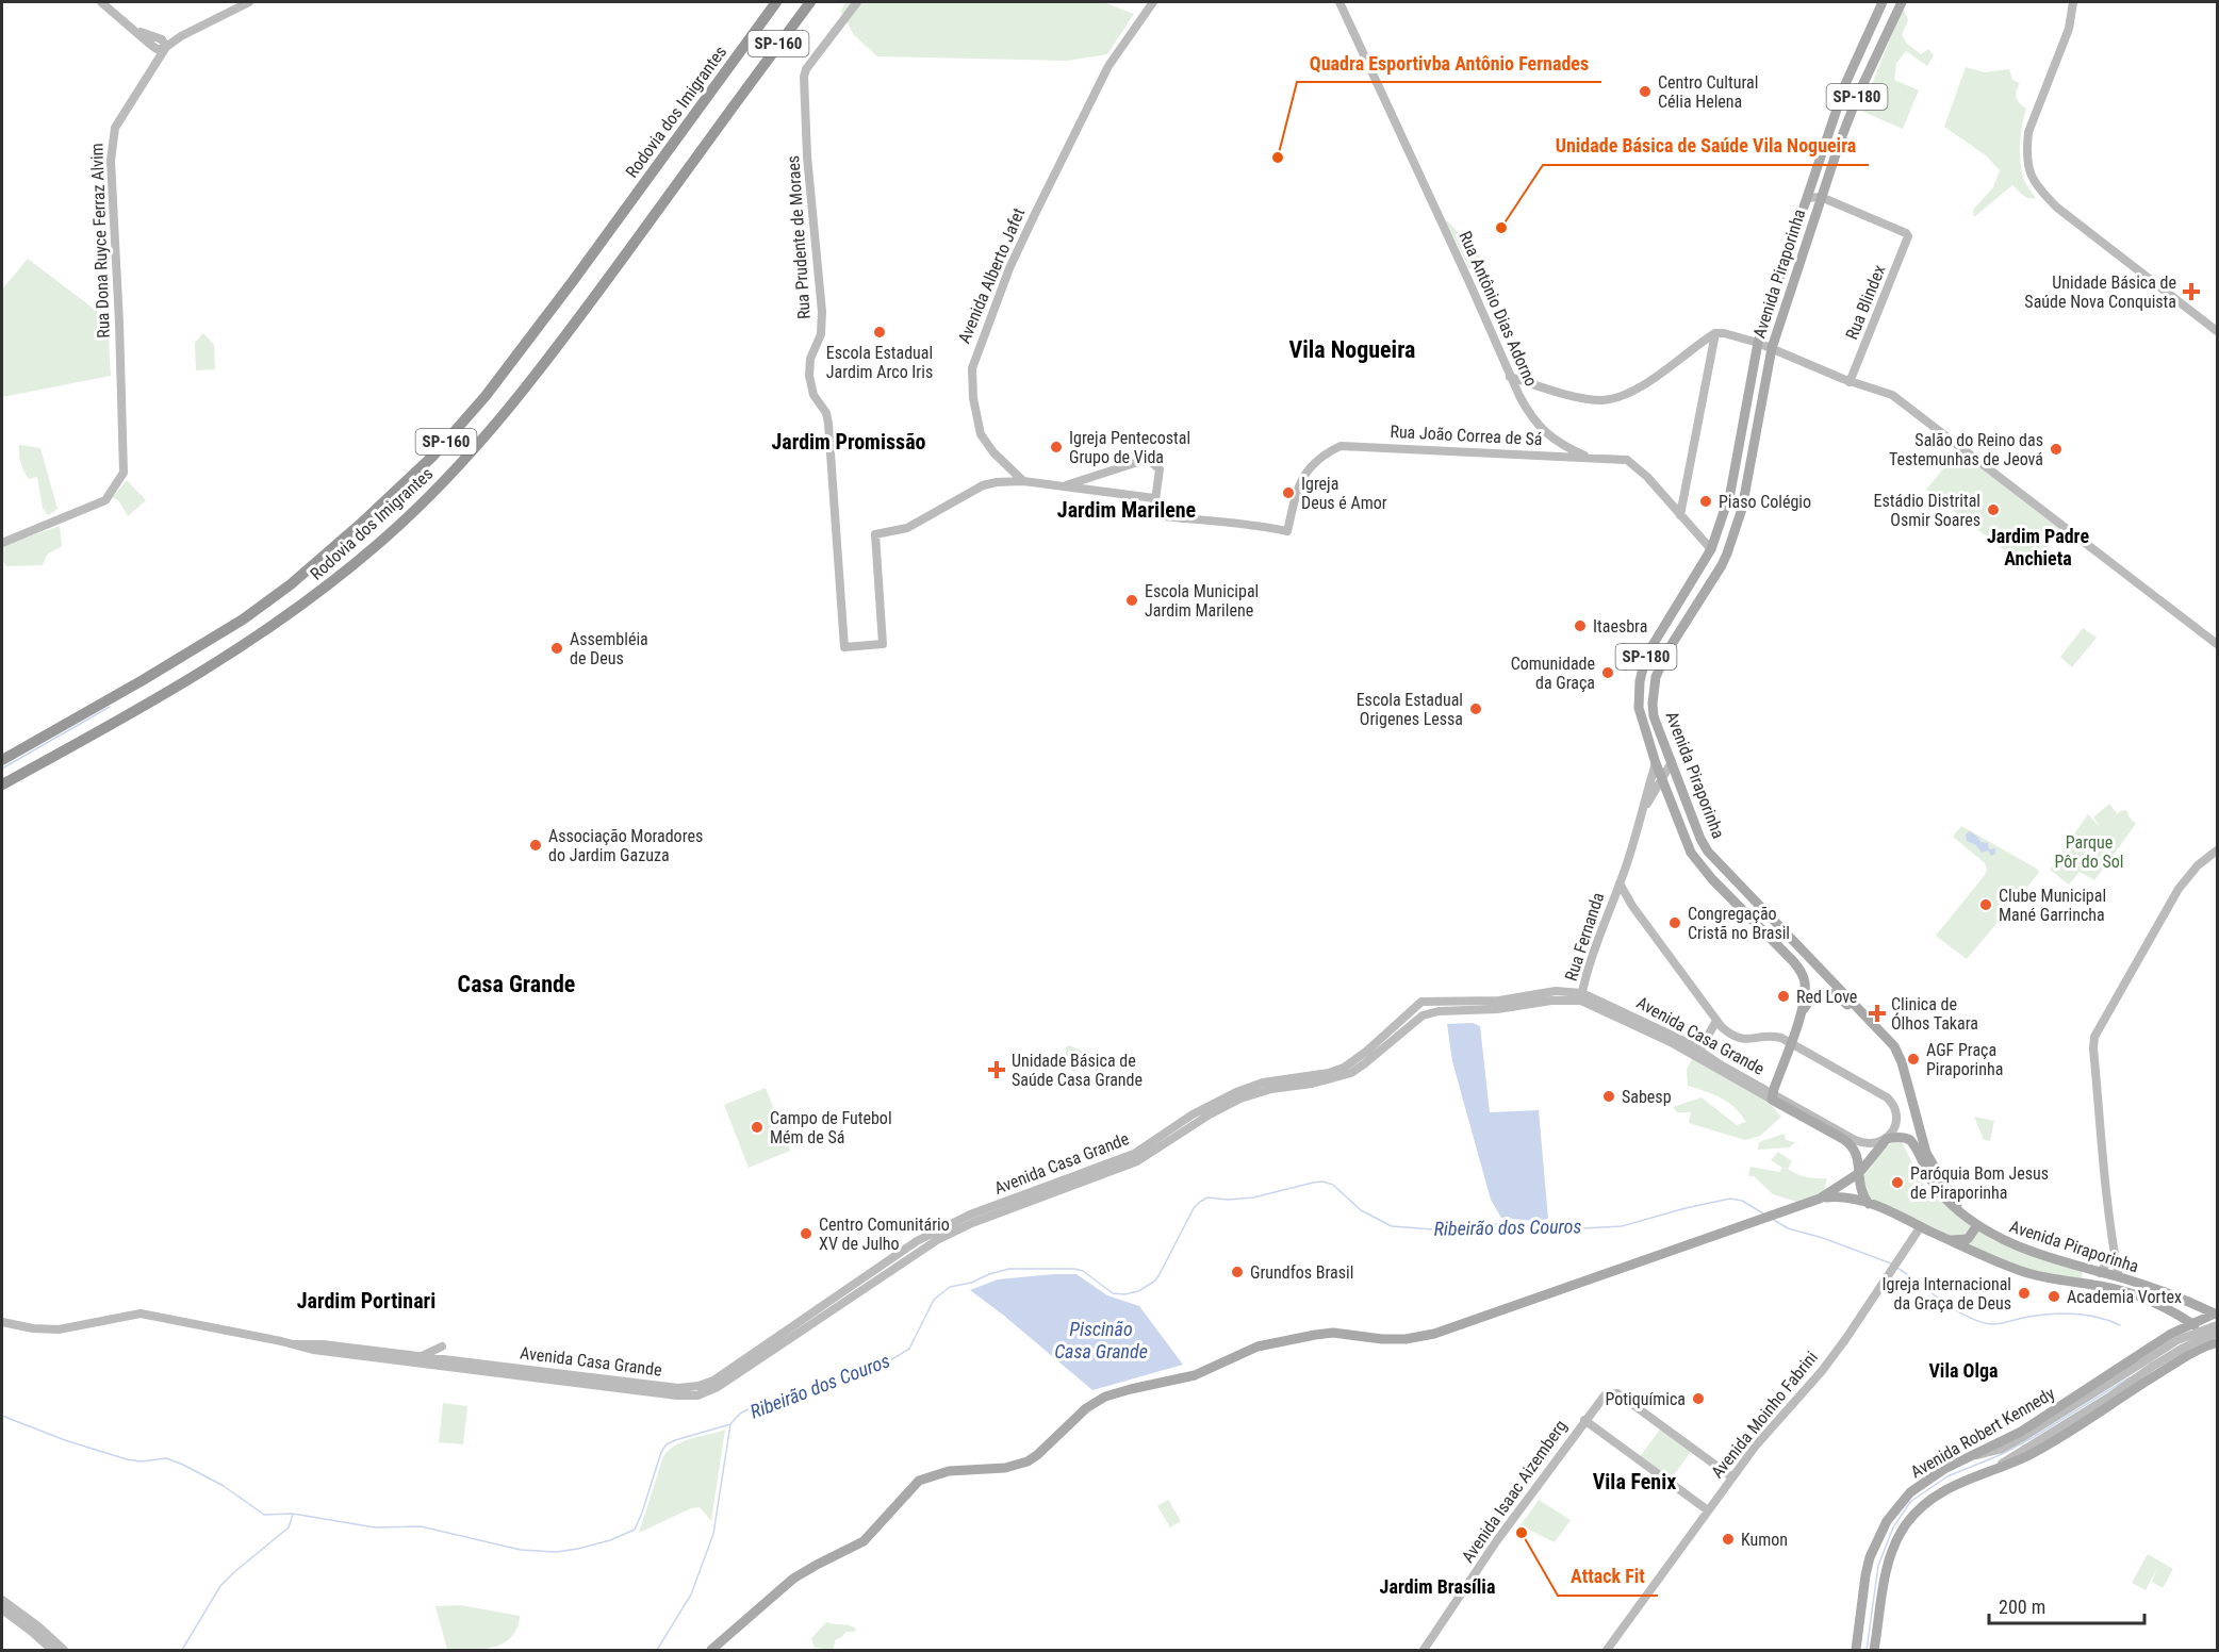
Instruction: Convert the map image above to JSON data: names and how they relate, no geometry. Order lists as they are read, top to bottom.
{
  "streets": {
    "highway": ["SP-160", "Rodovia dos Imigrantes"],
    "main road": [
      "SP-180",
      "Rua Prudente de Moraes",
      "Rua Dona Ruyce Ferraz Alvim",
      "Avenida Piraporinha",
      "Avenida Alberto Jafet",
      "Rua Blindex",
      "Rua Antônio Dias Adorno",
      "Rua João Correa de Sá",
      "Rua Fernanda",
      "Avenida Casa Grande",
      "Avenida Moinho Fabrini",
      "Avenida Robert Kennedy",
      "Avenida Isaac Aizemberg"
    ]
  },
  "crossings": [
    ["Rua Prudente de Moraes", "Avenida Alberto Jafet"],
    ["Avenida Piraporinha", "Rua Blindex"],
    ["Avenida Piraporinha", "Rua Antônio Dias Adorno"],
    ["Avenida Piraporinha", "Avenida Casa Grande"],
    ["Avenida Piraporinha", "Avenida Moinho Fabrini"],
    ["Avenida Piraporinha", "Avenida Robert Kennedy"],
    ["Rua Antônio Dias Adorno", "Rua João Correa de Sá"],
    ["Rua Fernanda", "Avenida Casa Grande"],
    ["Avenida Moinho Fabrini", "Avenida Isaac Aizemberg"]
  ],
  "districts": [
    "Vila Nogueira",
    "Jardim Promissão",
    "Jardim Marilene",
    "Jardim Padre Anchieta",
    "Casa Grande",
    "Jardim Portinari",
    "Vila Olga",
    "Vila Fenix",
    "Jardim Brasília"
  ],
  "water": ["Ribeirão dos Couros", "Piscinão Casa Grande"],
  "parks": ["Parque Pôr do Sol"],
  "places": {
    "other": [
      "Centro Cultural Célia Helena",
      "Quadra Esportivba Antônio Fernades",
      "Unidade Básica de Saúde Vila Nogueira",
      "Escola Estadual Jardim Arco Iris",
      "Igreja Pentecostal Grupo de Vida",
      "Salão do Reino das Testemunhas de Jeová",
      "Igreja Deus é Amor",
      "Piaso Colégio",
      "Estádio Distrital Osmir Soares",
      "Escola Municipal Jardim Marilene",
      "Itaesbra",
      "Assembléia de Deus",
      "Comunidade da Graça",
      "Escola Estadual Origenes Lessa",
      "Associação Moradores do Jardim Gazuza",
      "Clube Municipal Mané Garrincha",
      "Congregação Cristã no Brasil",
      "Red Love",
      "AGF Praça Piraporinha",
      "Sabesp",
      "Campo de Futebol Mém de Sá",
      "Paróquia Bom Jesus de Piraporinha",
      "Centro Comunitário XV de Julho",
      "Grundfos Brasil",
      "Igreja Internacional da Graça de Deus",
      "Academia Vortex",
      "Potiquímica",
      "Attack Fit",
      "Kumon"
    ],
    "health": ["Unidade Básica de Saúde Nova Conquista", "Clinica de Ólhos Takara", "Unidade Básica de Saúde Casa Grande"]
  },
  "scale_bar": "200 m"
}
